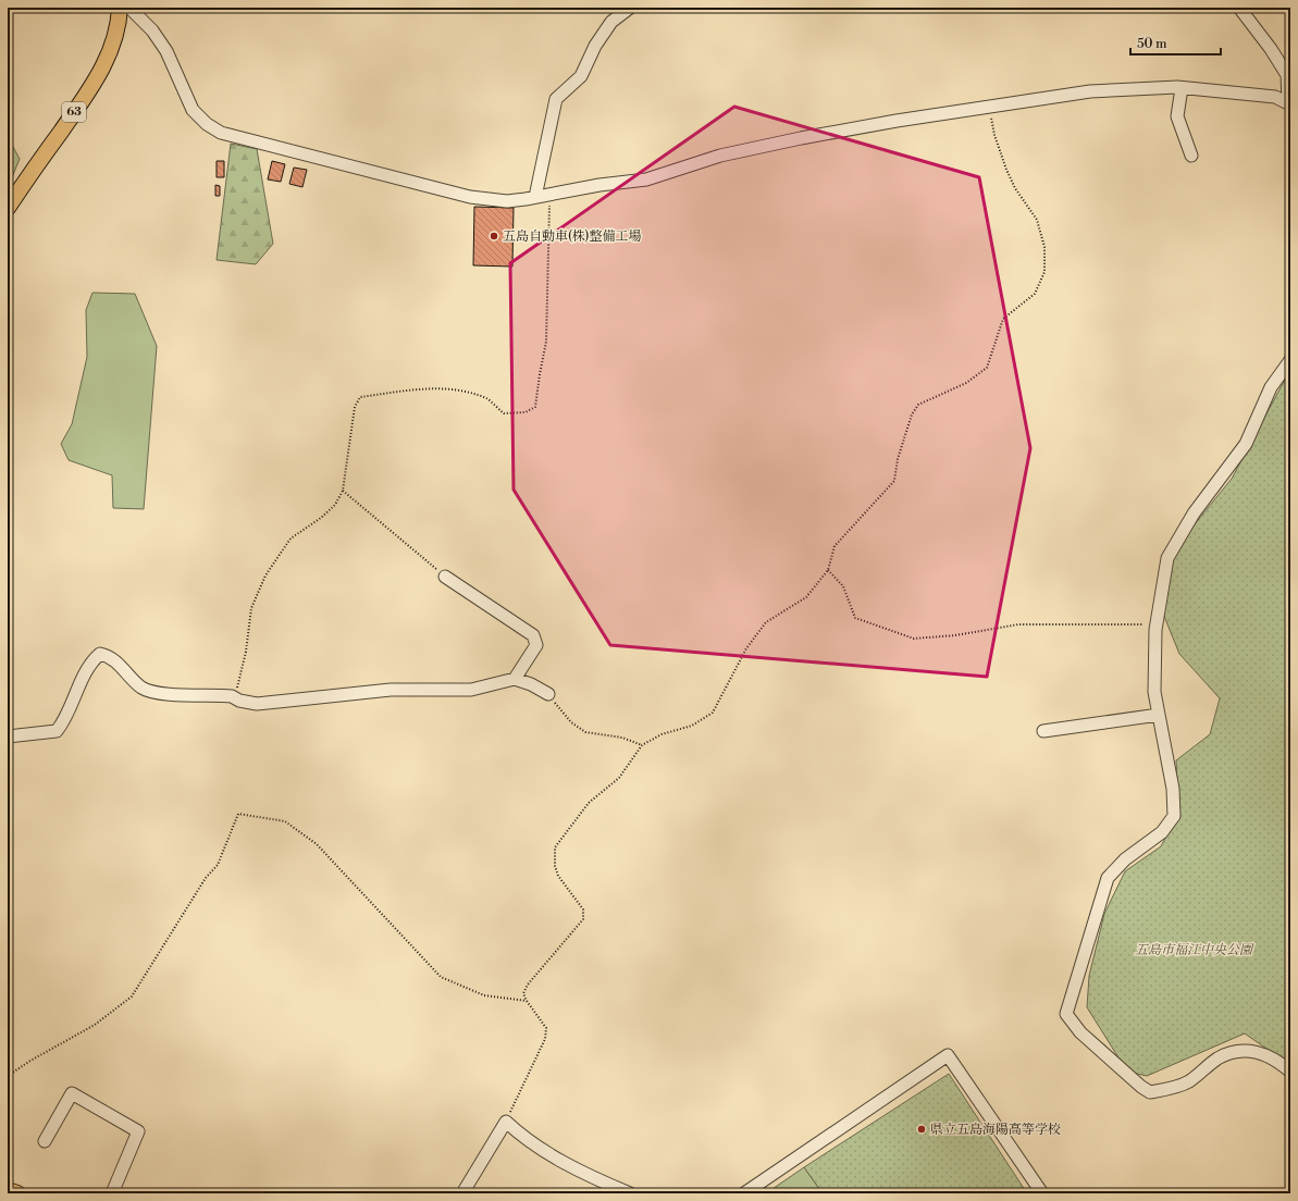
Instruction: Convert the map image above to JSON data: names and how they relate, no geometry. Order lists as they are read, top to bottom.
{
  "streets": {
    "main road": ["63"]
  },
  "parks": ["五島市福江中央公園"],
  "places": ["五島自動車(株)整備工場", "県立五島海陽高等学校"],
  "scale_bar": "50 m"
}
